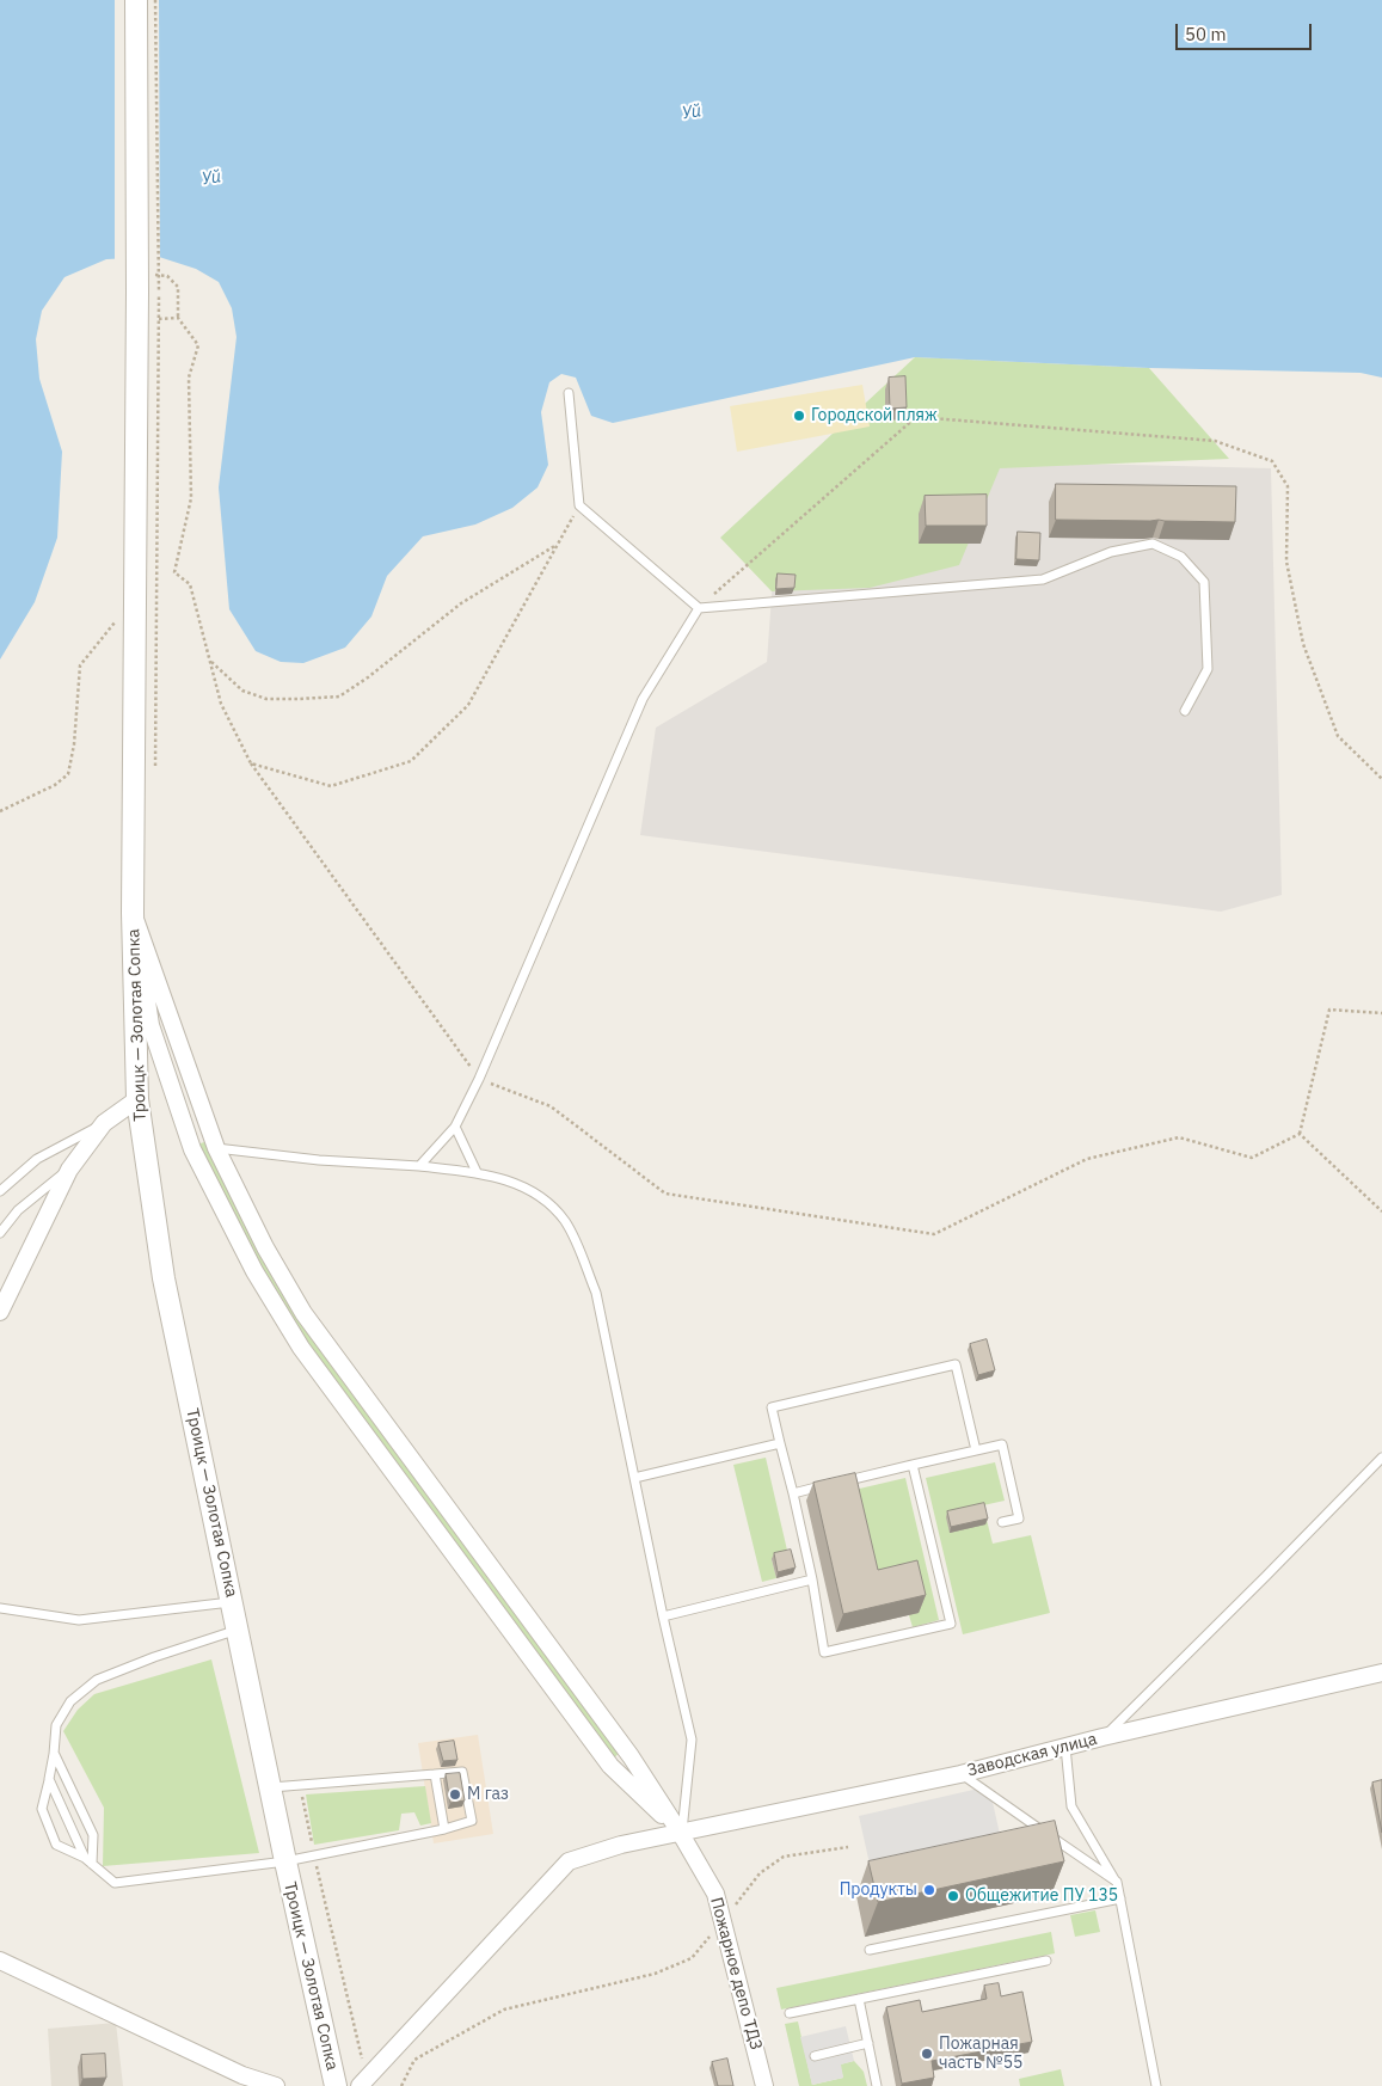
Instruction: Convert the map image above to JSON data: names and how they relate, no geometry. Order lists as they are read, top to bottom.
{
  "streets": {
    "street": ["Троицк — Золотая Сопка", "Заводская улица", "Пожарное депо ТДЗ"]
  },
  "crossings": [
    ["Заводская улица", "Пожарное депо ТДЗ"]
  ],
  "water": ["Уй"],
  "places": [
    "Городской пляж",
    "М газ",
    "Продукты",
    "Общежитие ПУ 135",
    "Пожарная часть №55"
  ],
  "scale_bar": "50 m"
}
